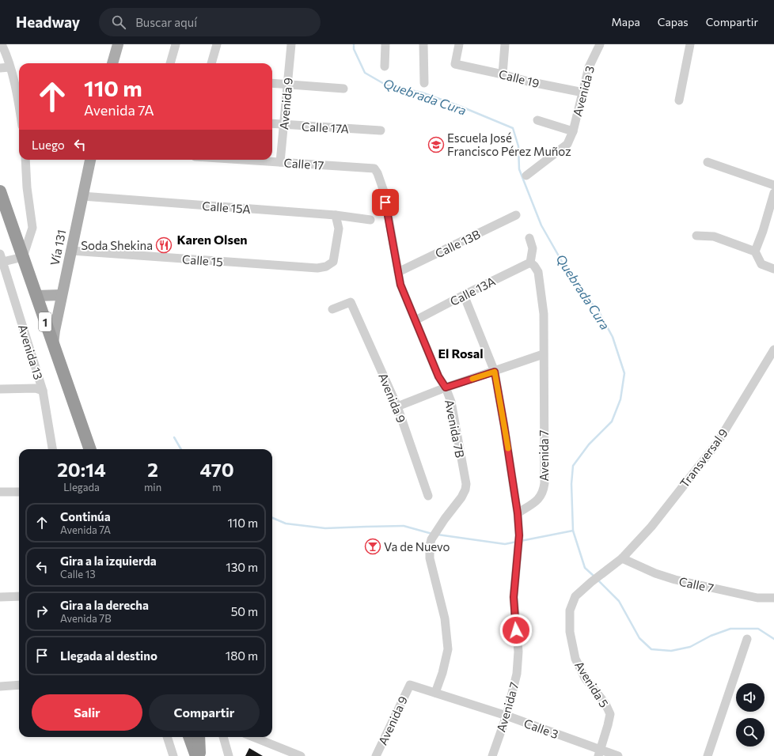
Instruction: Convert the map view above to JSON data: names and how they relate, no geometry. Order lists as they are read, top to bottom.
{
  "streets": {
    "highway": ["1"],
    "main road": ["Vía 131"],
    "street": [
      "Calle 19",
      "Avenida 3",
      "Avenida 9",
      "Calle 17A",
      "Calle 17",
      "Calle 15A",
      "Calle 13B",
      "Calle 15",
      "Calle 13A",
      "Avenida 13",
      "Avenida 7B",
      "Avenida 7",
      "Transversal 9",
      "Calle 7",
      "Avenida 5",
      "Calle 3"
    ]
  },
  "crossings": [
    ["Calle 19", "Avenida 3"],
    ["Avenida 9", "Calle 17A"],
    ["Avenida 9", "Calle 17"],
    ["Avenida 9", "Calle 3"],
    ["Calle 17", "Avenida 7B"],
    ["Calle 15A", "Vía 131"],
    ["Calle 15A", "Calle 15"],
    ["Calle 13B", "Avenida 7B"],
    ["Vía 131", "Calle 15"],
    ["Vía 131", "1"],
    ["Calle 13A", "Avenida 7B"],
    ["Calle 13A", "Avenida 7"],
    ["Avenida 7B", "Calle 3"],
    ["Avenida 7", "Calle 3"],
    ["Transversal 9", "Calle 7"],
    ["Transversal 9", "Avenida 5"],
    ["Calle 7", "Avenida 5"],
    ["Avenida 5", "Calle 3"]
  ],
  "districts": ["Karen Olsen", "El Rosal"],
  "water": ["Quebrada Cura"],
  "places": {
    "school or university": ["Escuela José Francisco Pérez Muñoz"],
    "restaurant": ["Soda Shekina"],
    "bar": ["Va de Nuevo"]
  },
  "page": {
    "header": "Headway",
    "search": "Buscar aquí",
    "nav": ["Mapa", "Capas", "Compartir"],
    "turn": ["110 m", "Avenida 7A"],
    "then": "Luego",
    "eta": [
      "20:14",
      "Llegada",
      "2",
      "min",
      "470",
      "m"
    ],
    "list": [
      {
        "name": "Continúa",
        "note": "Avenida 7A",
        "value": "110 m"
      },
      {
        "name": "Gira a la izquierda",
        "note": "Calle 13",
        "value": "130 m"
      },
      {
        "name": "Gira a la derecha",
        "note": "Avenida 7B",
        "value": "50 m"
      },
      {
        "name": "Llegada al destino",
        "value": "180 m"
      }
    ],
    "buttons": ["Salir", "Compartir"]
  }
}
